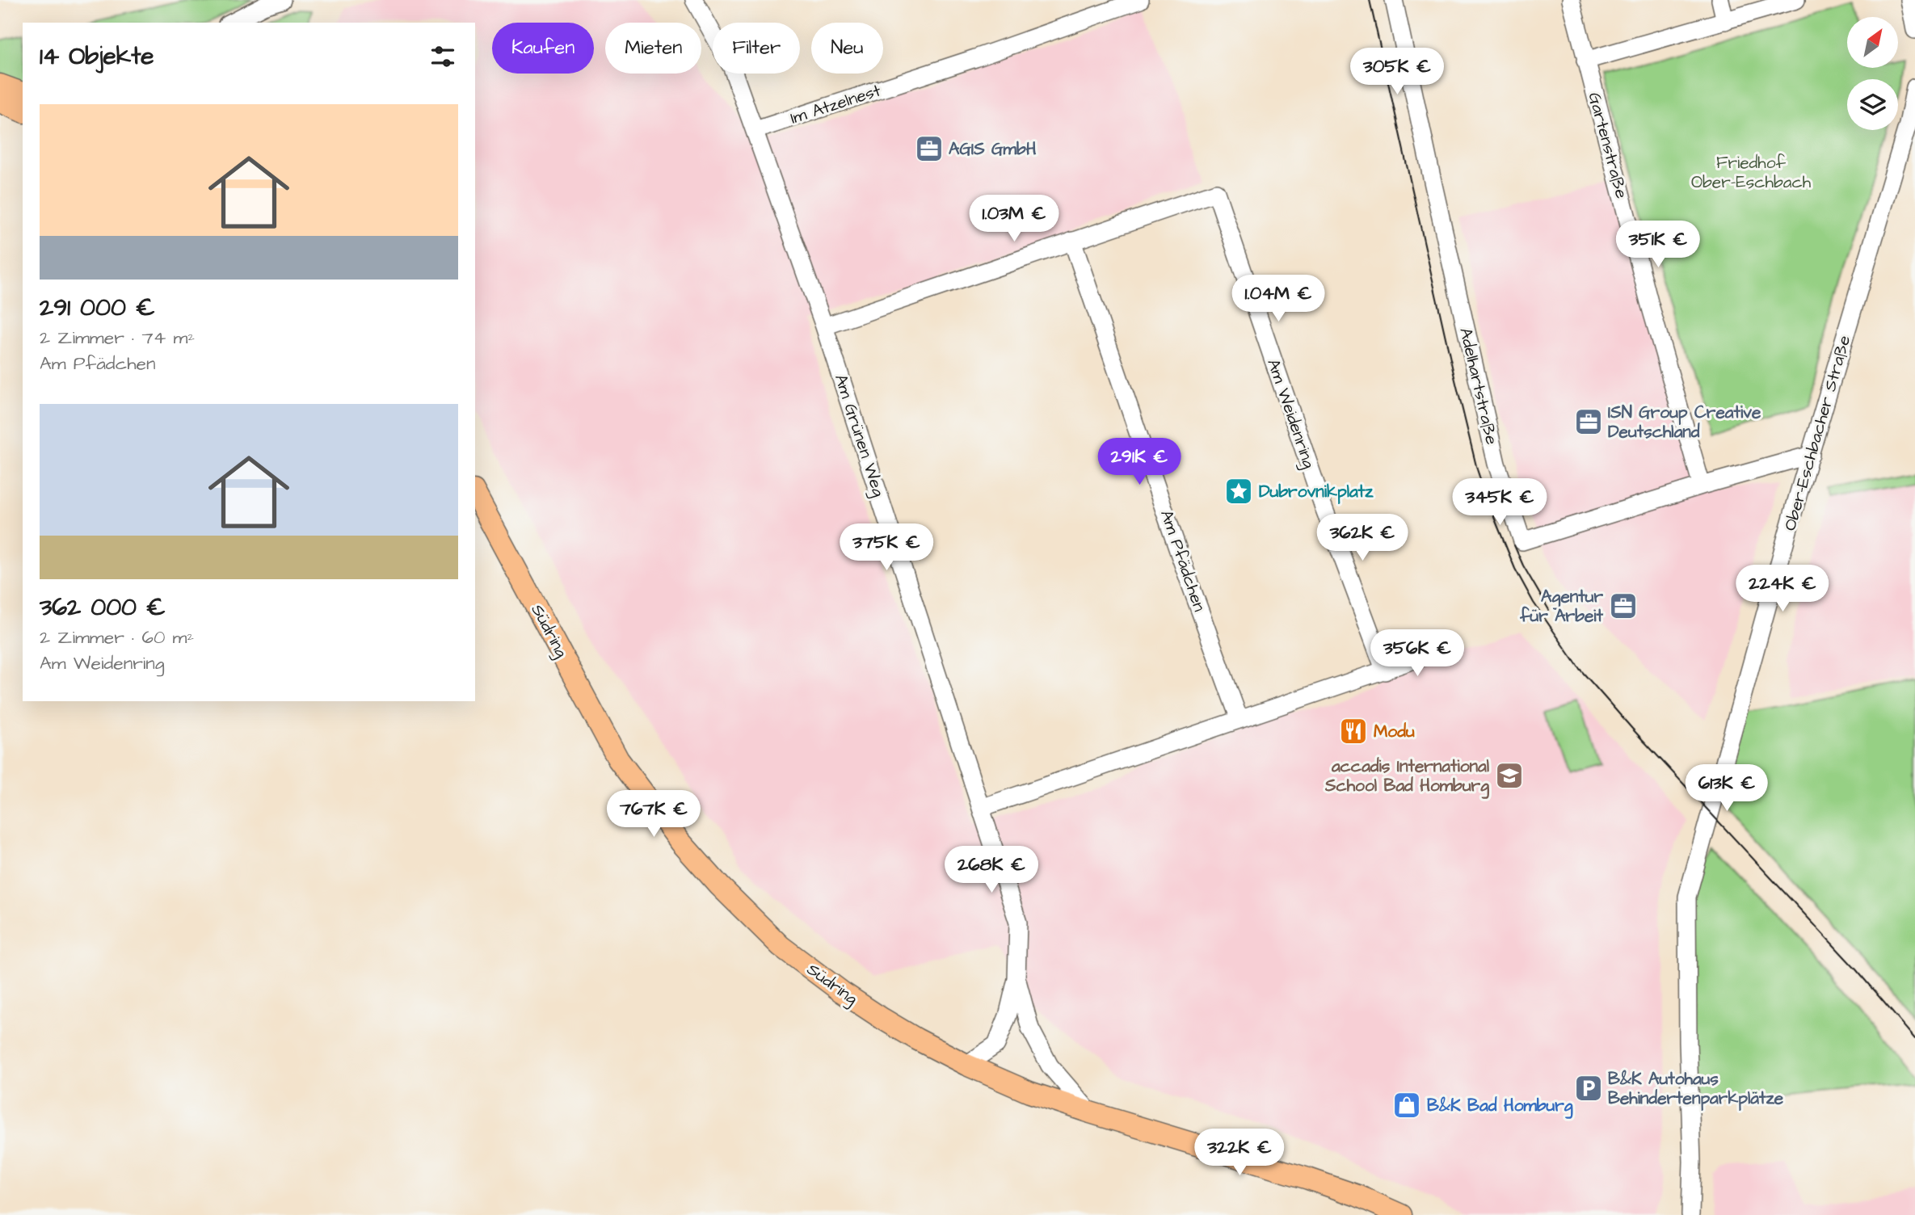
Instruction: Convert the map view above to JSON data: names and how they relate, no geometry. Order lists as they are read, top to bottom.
{
  "streets": {
    "main road": ["Südring"],
    "street": [
      "Im Atzelnest",
      "Gartenstraße",
      "Adelhartstraße",
      "Am Weidenring",
      "Ober-Eschbacher Straße",
      "Am Grünen Weg",
      "Am Pfädchen"
    ]
  },
  "crossings": [
    ["Im Atzelnest", "Am Grünen Weg"],
    ["Gartenstraße", "Adelhartstraße"],
    ["Adelhartstraße", "Ober-Eschbacher Straße"],
    ["Am Weidenring", "Am Grünen Weg"],
    ["Am Weidenring", "Am Pfädchen"],
    ["Am Grünen Weg", "Südring"]
  ],
  "parks": ["Friedhof Ober-Eschbach"],
  "places": {
    "office": ["AGIS GmbH", "ISN Group Creative Deutschland", "Agentur für Arbeit"],
    "place": ["Dubrovnikplatz"],
    "restaurant": ["Modu"],
    "school or university": ["accadis International School Bad Homburg"],
    "parking": ["B&K Autohaus Behindertenparkplätze"],
    "shop": ["B&K Bad Homburg"]
  },
  "north": "top right",
  "page": {
    "chip": [
      "Kaufen",
      "Mieten",
      "Filter",
      "Neu"
    ],
    "heading": "14 Objekte",
    "price": [
      "305K €",
      "1.03M €",
      "351K €",
      "1.04M €",
      "291K €",
      "345K €",
      "362K €",
      "375K €",
      "224K €",
      "356K €",
      "613K €",
      "767K €",
      "268K €",
      "322K €"
    ],
    "list": [
      {
        "name": "291 000 €",
        "note": "2 Zimmer · 74 m² · Am Pfädchen"
      },
      {
        "name": "362 000 €",
        "note": "2 Zimmer · 60 m² · Am Weidenring"
      }
    ]
  }
}
